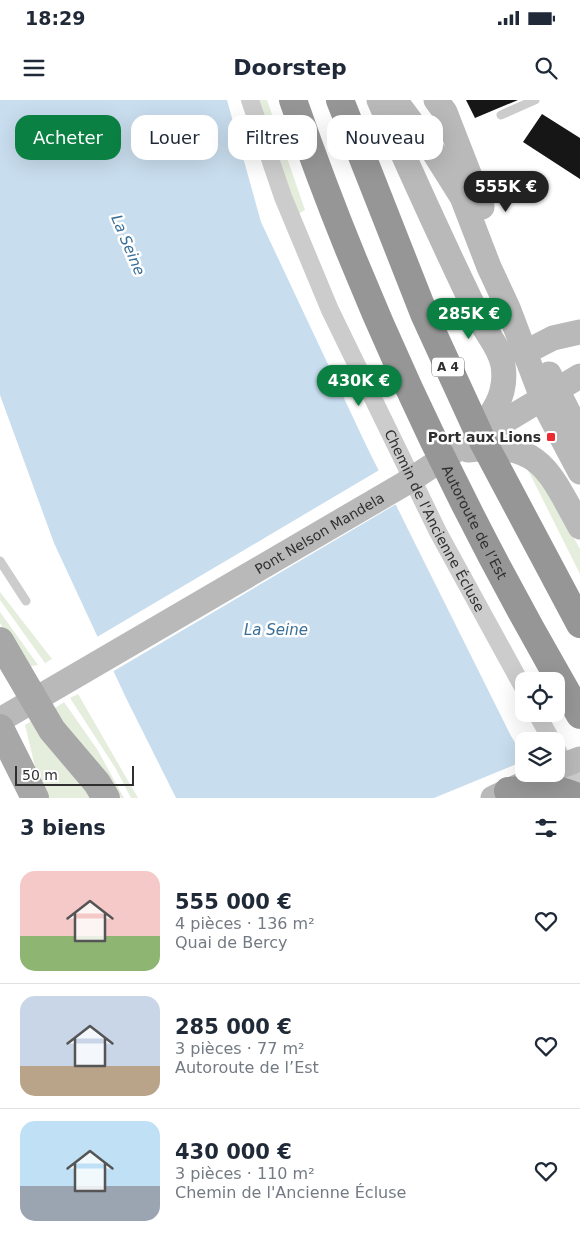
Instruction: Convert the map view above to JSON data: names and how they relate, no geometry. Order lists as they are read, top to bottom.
{
  "streets": {
    "highway": ["A 4", "Autoroute de l’Est"],
    "main road": ["Pont Nelson Mandela"],
    "street": ["Chemin de l'Ancienne Écluse"]
  },
  "water": ["La Seine"],
  "places": {
    "transit": ["Port aux Lions"]
  },
  "scale_bar": "50 m",
  "page": {
    "status": "18:29",
    "header": "Doorstep",
    "chip": [
      "Acheter",
      "Louer",
      "Filtres",
      "Nouveau"
    ],
    "price": ["555K €", "285K €", "430K €"],
    "scale": "50 m",
    "heading": "3 biens",
    "list": [
      {
        "name": "555 000 €",
        "note": "4 pièces · 136 m² · Quai de Bercy"
      },
      {
        "name": "285 000 €",
        "note": "3 pièces · 77 m² · Autoroute de l’Est"
      },
      {
        "name": "430 000 €",
        "note": "3 pièces · 110 m² · Chemin de l'Ancienne Écluse"
      }
    ]
  }
}
